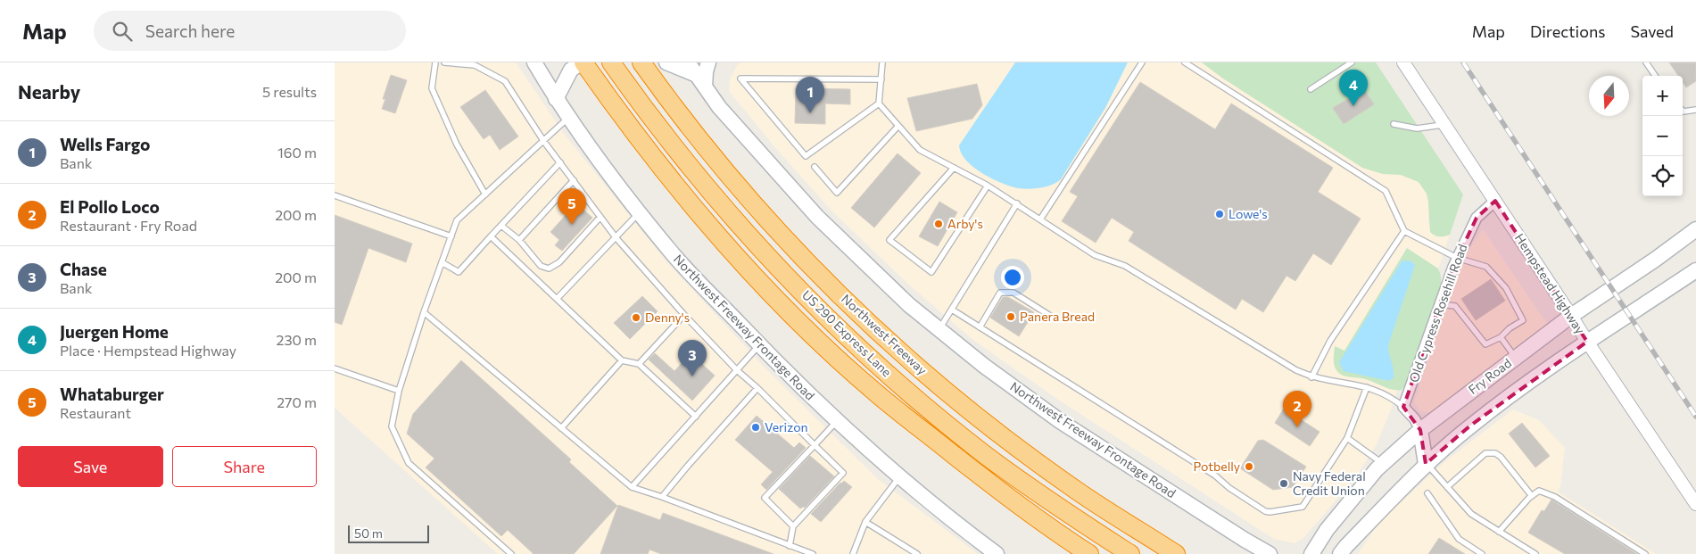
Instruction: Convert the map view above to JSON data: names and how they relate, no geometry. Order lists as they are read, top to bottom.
{
  "streets": {
    "highway": ["US 290 Express Lane", "Northwest Freeway"],
    "main road": ["Northwest Freeway Frontage Road", "Fry Road"],
    "street": ["Hempstead Highway", "Old Cypress Rosehill Road"]
  },
  "crossings": [
    ["Hempstead Highway", "Old Cypress Rosehill Road"],
    ["Hempstead Highway", "Fry Road"]
  ],
  "places": [
    "Lowe's",
    "Arby's",
    "Panera Bread",
    "Denny's",
    "Verizon",
    "Potbelly",
    "Navy Federal Credit Union"
  ],
  "scale_bar": "50 m",
  "north": "bottom",
  "page": {
    "header": "Map",
    "search": "Search here",
    "nav": ["Map", "Directions", "Saved"],
    "heading": ["Nearby", "5 results"],
    "pins": [
      "4",
      "1",
      "5",
      "3",
      "2"
    ],
    "map_buttons": ["+", "−"],
    "list": [
      {
        "mark": "1",
        "name": "Wells Fargo",
        "note": "Bank",
        "value": "160 m"
      },
      {
        "mark": "2",
        "name": "El Pollo Loco",
        "note": "Restaurant · Fry Road",
        "value": "200 m"
      },
      {
        "mark": "3",
        "name": "Chase",
        "note": "Bank",
        "value": "200 m"
      },
      {
        "mark": "4",
        "name": "Juergen Home",
        "note": "Place · Hempstead Highway",
        "value": "230 m"
      },
      {
        "mark": "5",
        "name": "Whataburger",
        "note": "Restaurant",
        "value": "270 m"
      }
    ],
    "buttons": ["Save", "Share"],
    "scale": "50 m"
  }
}
